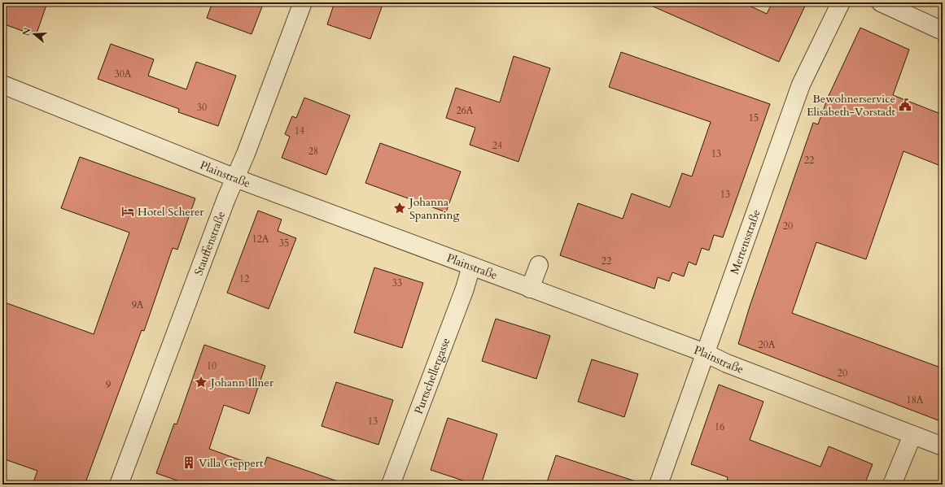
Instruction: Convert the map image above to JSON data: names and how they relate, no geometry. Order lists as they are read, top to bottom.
{
  "streets": {
    "street": [
      "Plainstraße",
      "Mertensstraße",
      "Stauffenstraße",
      "Purtschellergasse"
    ]
  },
  "crossings": [
    ["Plainstraße", "Mertensstraße"],
    ["Plainstraße", "Stauffenstraße"],
    ["Plainstraße", "Purtschellergasse"]
  ],
  "places": {
    "public building": ["Bewohnerservice Elisabeth-Vorstadt"],
    "place": ["Johanna Spannring", "Johann Illner"],
    "hotel": ["Hotel Scherer"],
    "building": ["Villa Geppert"]
  },
  "house_numbers": [
    "30A",
    "30",
    "26A",
    "15",
    "14",
    "24",
    "28",
    "13",
    "22",
    "13",
    "20",
    "12A",
    "35",
    "22",
    "12",
    "33",
    "9A",
    "20A",
    "10",
    "20",
    "9",
    "18A",
    "13",
    "16"
  ],
  "north": "left"
}
